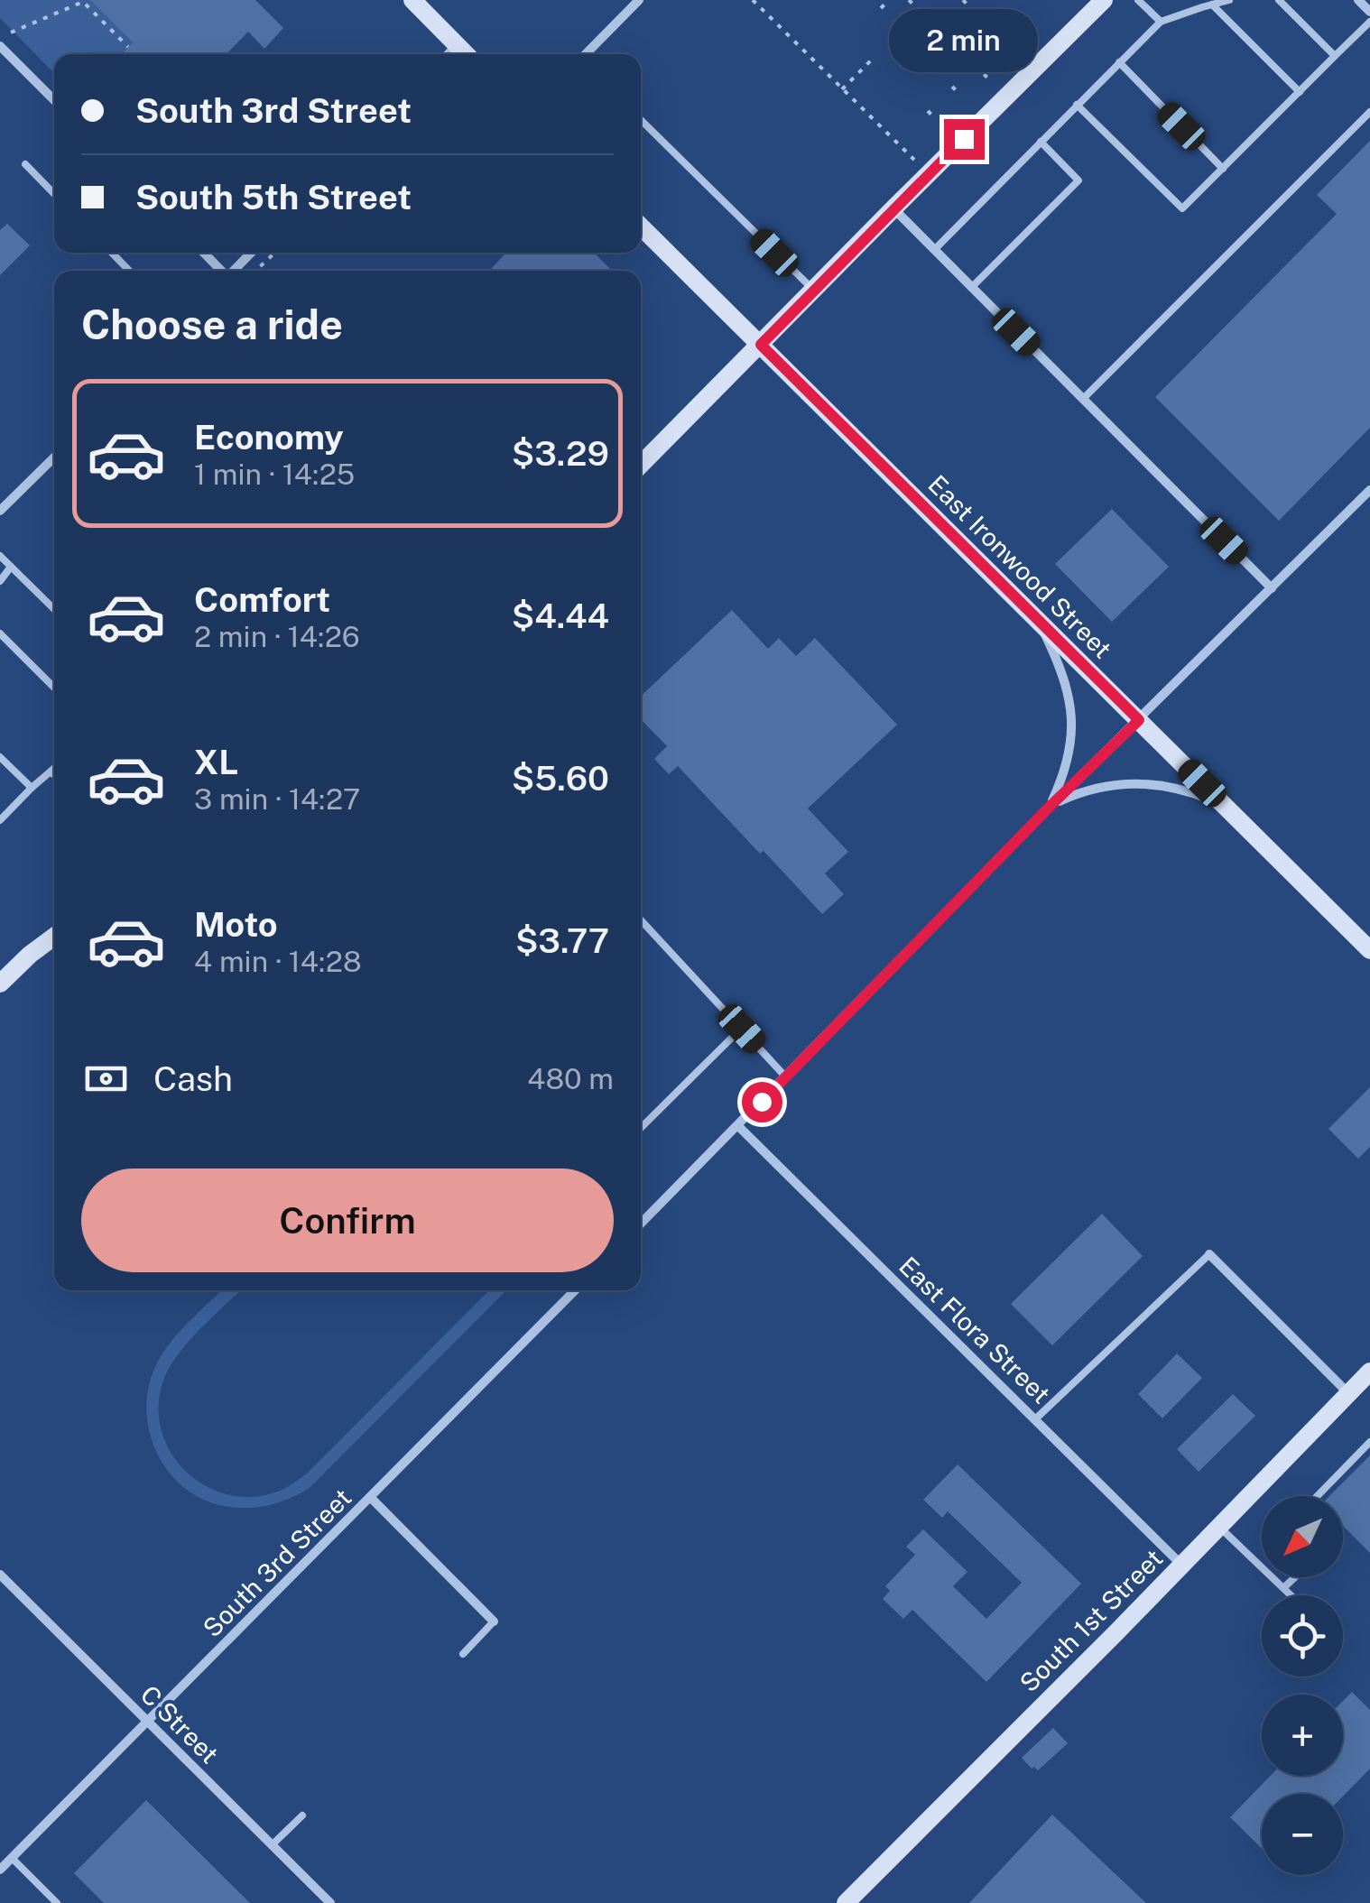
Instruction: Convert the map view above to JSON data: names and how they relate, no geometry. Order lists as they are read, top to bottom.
{
  "streets": {
    "street": [
      "East Ironwood Street",
      "East Flora Street",
      "South 3rd Street",
      "South 1st Street",
      "C Street"
    ]
  },
  "crossings": [
    ["East Flora Street", "South 1st Street"],
    ["South 3rd Street", "C Street"]
  ],
  "north": "bottom left",
  "page": {
    "bubble": "2 min",
    "banner": ["South 3rd Street", "South 5th Street"],
    "heading": "Choose a ride",
    "list": [
      {
        "name": "Economy",
        "note": "1 min · 14:25",
        "value": "$3.29"
      },
      {
        "name": "Comfort",
        "note": "2 min · 14:26",
        "value": "$4.44"
      },
      {
        "name": "XL",
        "note": "3 min · 14:27",
        "value": "$5.60"
      },
      {
        "name": "Moto",
        "note": "4 min · 14:28",
        "value": "$3.77"
      }
    ],
    "pay": ["Cash", "480 m"],
    "buttons": "Confirm",
    "map_buttons": ["+", "−"]
  }
}
